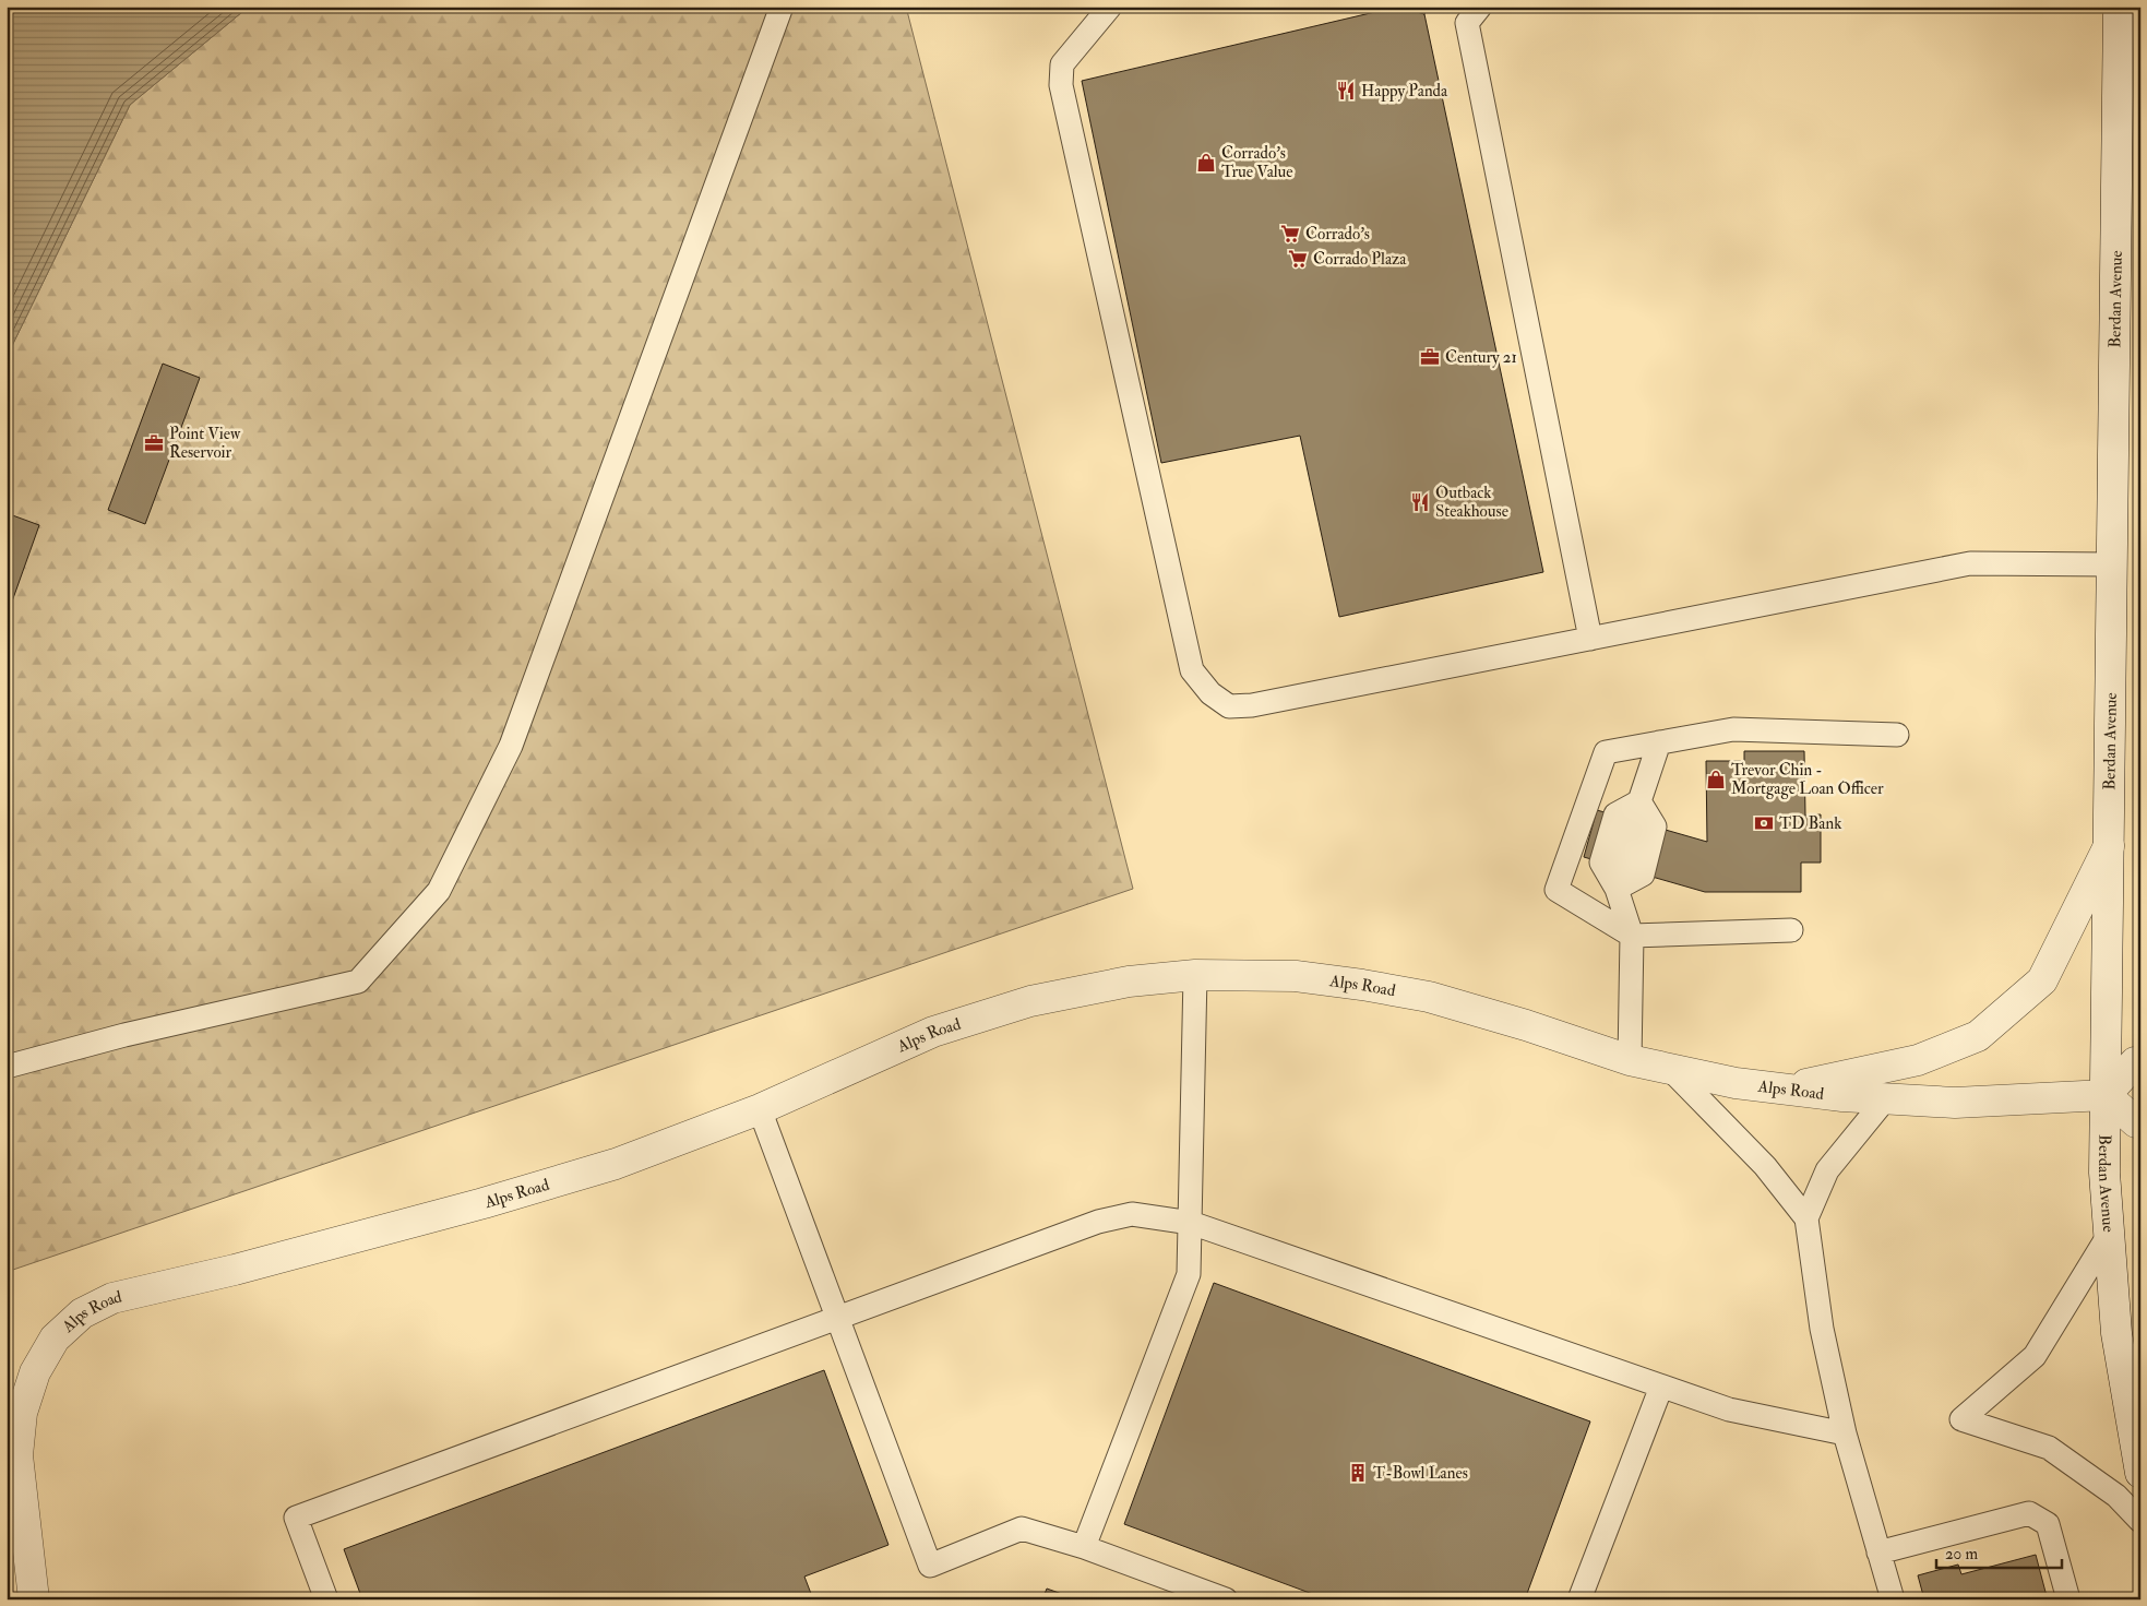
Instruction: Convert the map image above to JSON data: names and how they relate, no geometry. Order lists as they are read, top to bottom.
{
  "streets": {
    "street": ["Berdan Avenue", "Alps Road"]
  },
  "crossings": [
    ["Berdan Avenue", "Alps Road"]
  ],
  "places": {
    "restaurant": ["Happy Panda", "Outback Steakhouse"],
    "shop": ["Corrado's True Value", "Trevor Chin - Mortgage Loan Officer"],
    "supermarket": ["Corrado's", "Corrado Plaza"],
    "office": ["Century 21", "Point View Reservoir"],
    "bank": ["TD Bank"],
    "building": ["T-Bowl Lanes"]
  },
  "scale_bar": "20 m"
}
